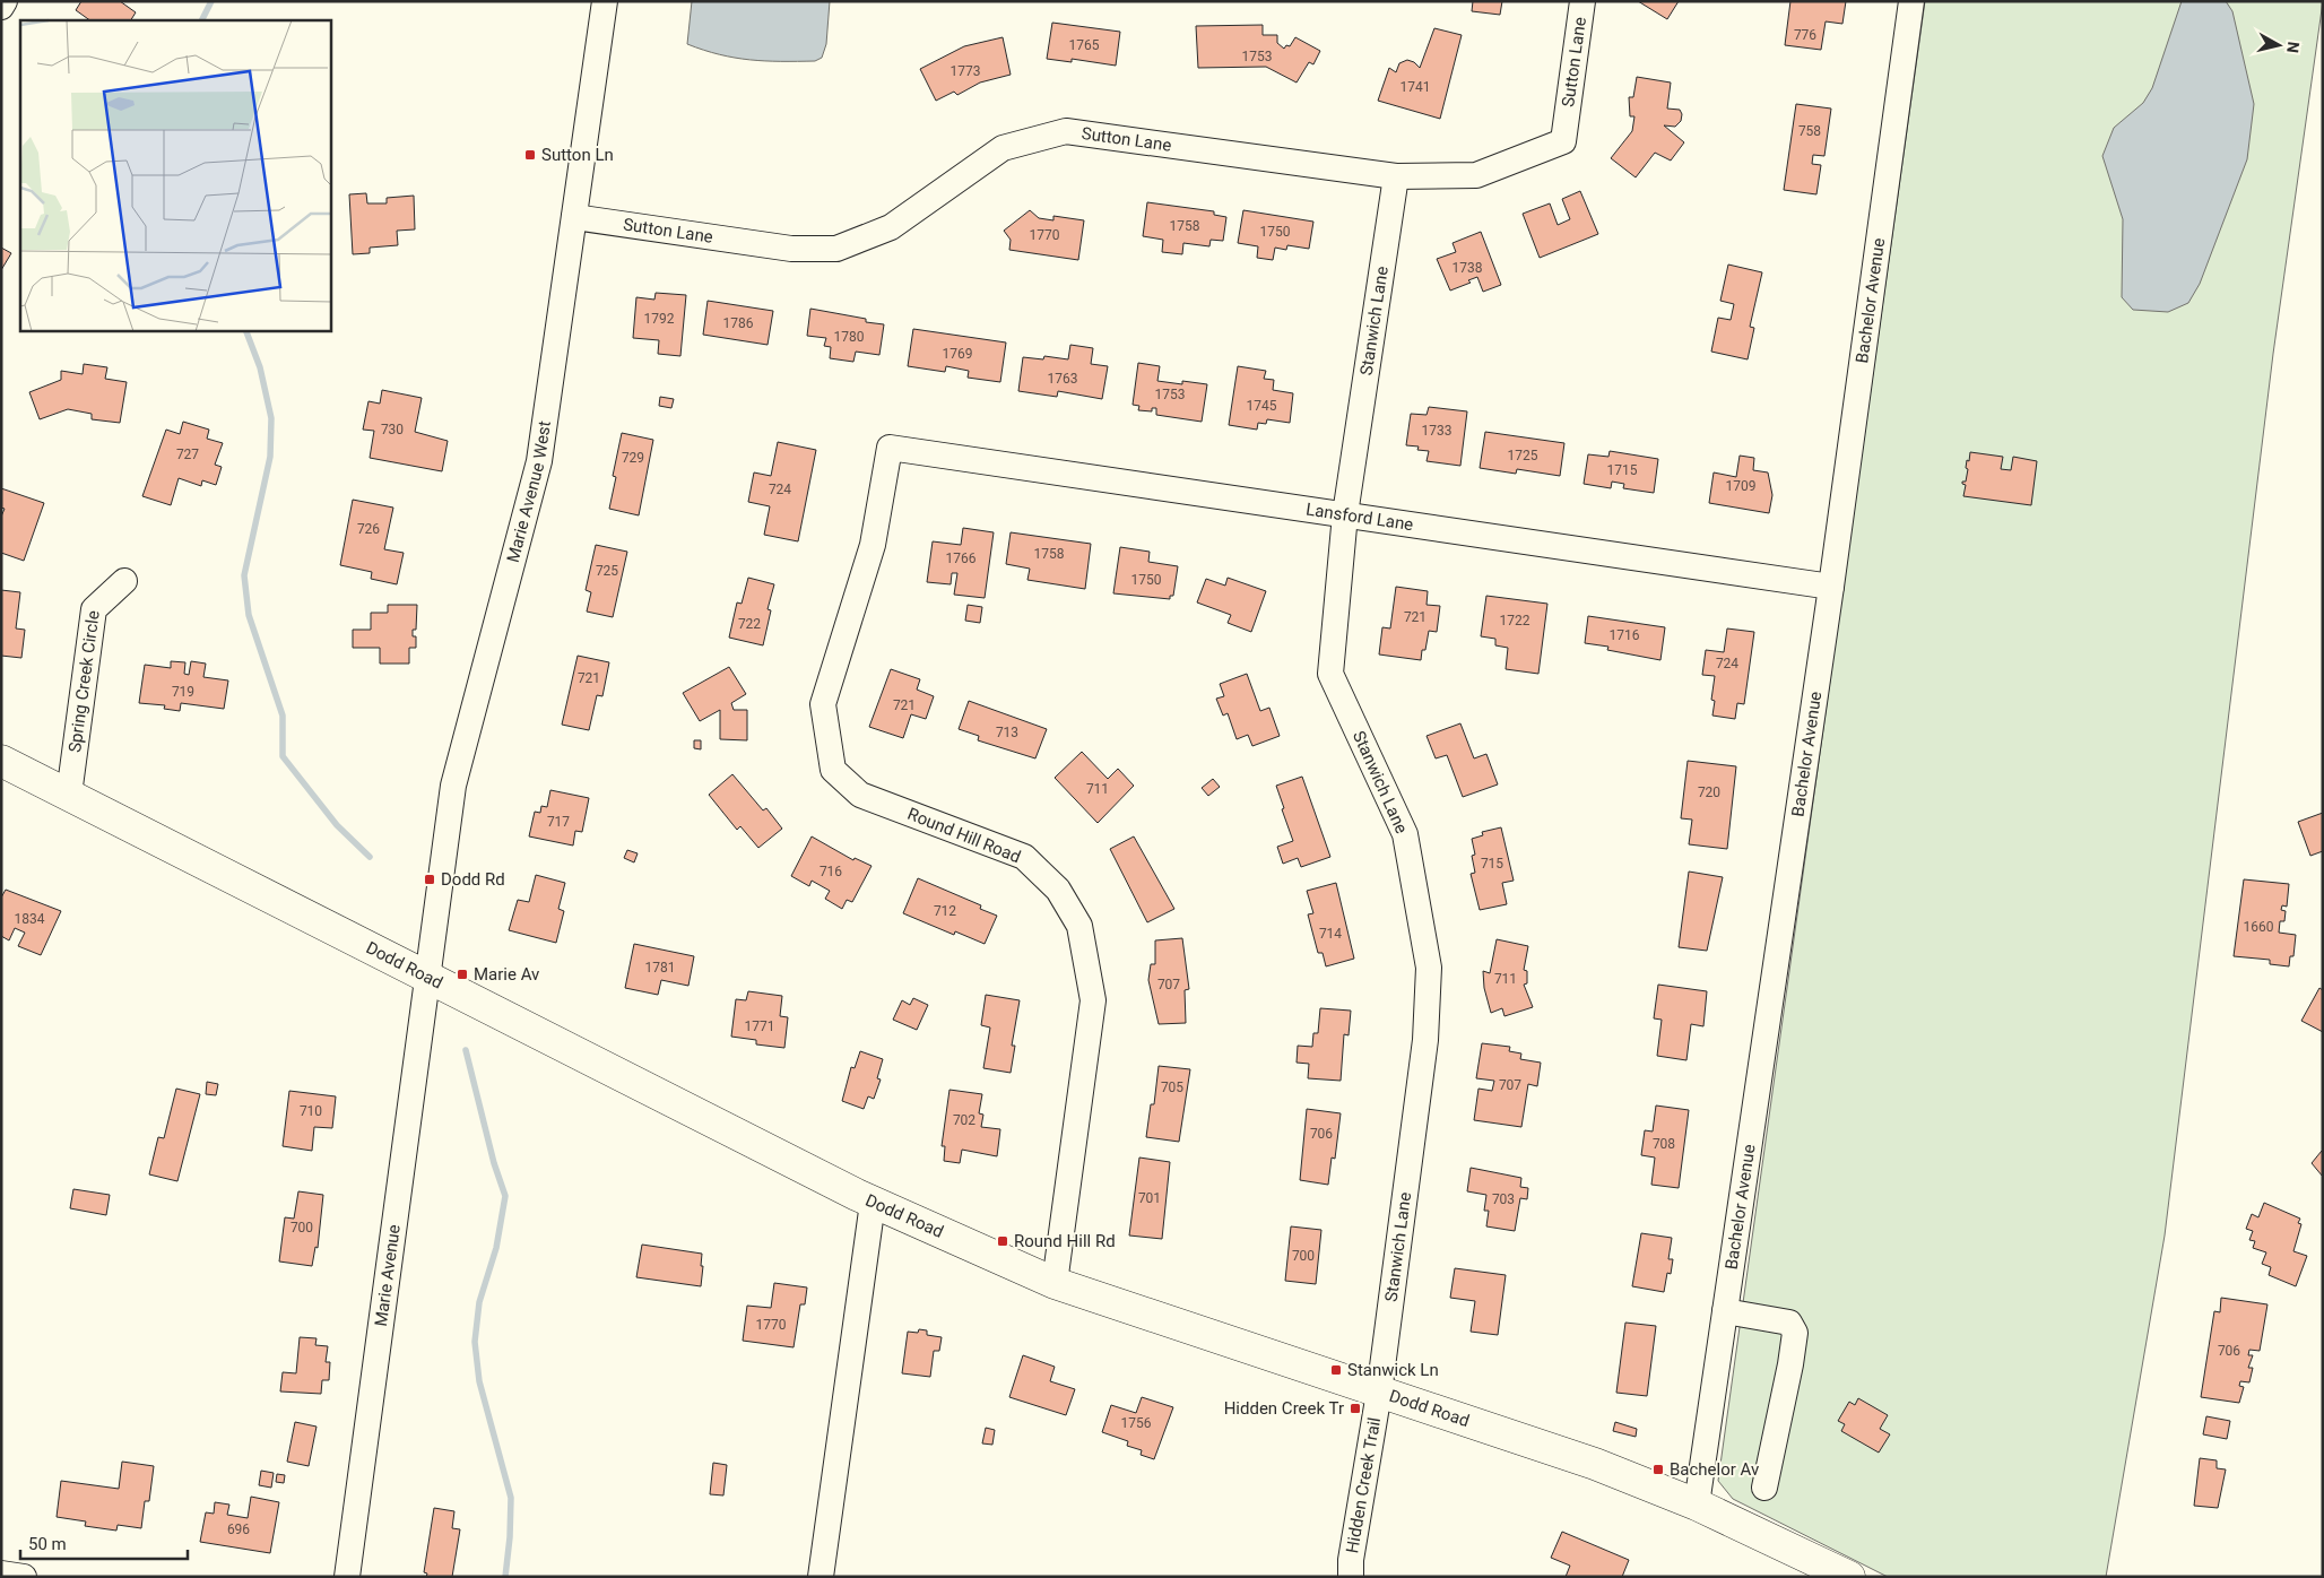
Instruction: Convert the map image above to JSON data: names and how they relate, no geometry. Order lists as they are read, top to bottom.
{
  "streets": {
    "main road": ["Dodd Road"],
    "street": [
      "Sutton Lane",
      "Bachelor Avenue",
      "Stanwich Lane",
      "Marie Avenue West",
      "Lansford Lane",
      "Spring Creek Circle",
      "Round Hill Road",
      "Marie Avenue",
      "Hidden Creek Trail"
    ]
  },
  "crossings": [
    ["Sutton Lane", "Stanwich Lane"],
    ["Sutton Lane", "Marie Avenue West"],
    ["Bachelor Avenue", "Lansford Lane"],
    ["Bachelor Avenue", "Dodd Road"],
    ["Stanwich Lane", "Lansford Lane"],
    ["Stanwich Lane", "Dodd Road"],
    ["Stanwich Lane", "Hidden Creek Trail"],
    ["Marie Avenue West", "Dodd Road"],
    ["Marie Avenue West", "Marie Avenue"],
    ["Lansford Lane", "Round Hill Road"],
    ["Spring Creek Circle", "Dodd Road"],
    ["Round Hill Road", "Dodd Road"],
    ["Dodd Road", "Marie Avenue"],
    ["Dodd Road", "Hidden Creek Trail"]
  ],
  "places": {
    "transit": [
      "Sutton Ln",
      "Dodd Rd",
      "Marie Av",
      "Round Hill Rd",
      "Stanwick Ln",
      "Hidden Creek Tr",
      "Bachelor Av"
    ]
  },
  "house_numbers": [
    "776",
    "1765",
    "1753",
    "1773",
    "1741",
    "758",
    "1758",
    "1750",
    "1770",
    "1738",
    "1792",
    "1786",
    "1780",
    "1769",
    "1763",
    "1753",
    "1745",
    "730",
    "1733",
    "727",
    "1725",
    "729",
    "1715",
    "1709",
    "724",
    "726",
    "1758",
    "1766",
    "725",
    "1750",
    "721",
    "1722",
    "722",
    "1716",
    "724",
    "721",
    "719",
    "721",
    "713",
    "711",
    "720",
    "717",
    "715",
    "716",
    "712",
    "1834",
    "1660",
    "714",
    "1781",
    "711",
    "707",
    "1771",
    "707",
    "705",
    "710",
    "702",
    "706",
    "708",
    "701",
    "703",
    "700",
    "700",
    "1770",
    "706",
    "1756",
    "696"
  ],
  "scale_bar": "50 m",
  "north": "right"
}
